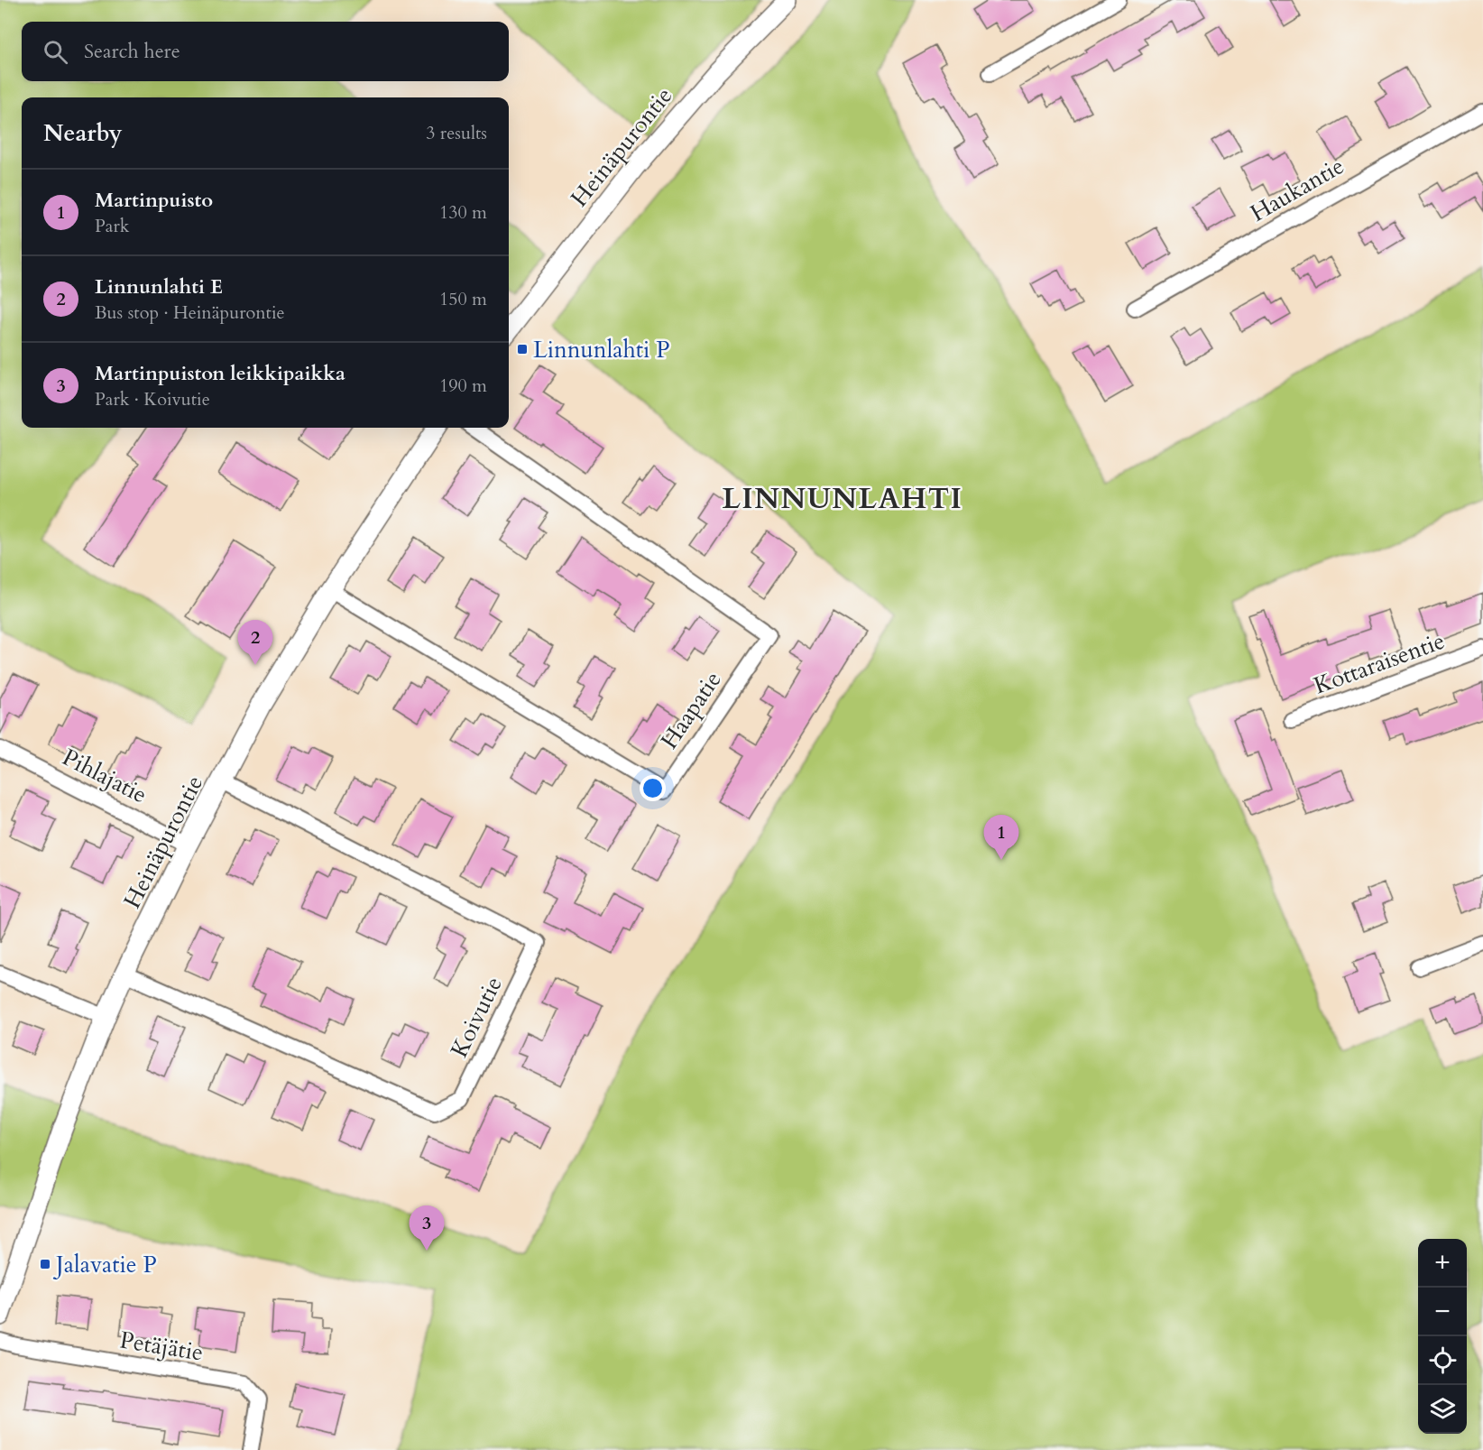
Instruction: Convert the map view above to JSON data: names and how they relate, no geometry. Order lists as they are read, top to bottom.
{
  "streets": {
    "street": [
      "Heinäpurontie",
      "Haukantie",
      "Kottaraisentie",
      "Haapatie",
      "Pihlajatie",
      "Koivutie",
      "Petäjätie"
    ]
  },
  "crossings": [
    ["Heinäpurontie", "Haapatie"],
    ["Heinäpurontie", "Pihlajatie"],
    ["Heinäpurontie", "Koivutie"]
  ],
  "districts": ["LINNUNLAHTI"],
  "places": {
    "transit": ["Linnunlahti P", "Jalavatie P"]
  },
  "page": {
    "search": "Search here",
    "heading": ["Nearby", "3 results"],
    "list": [
      {
        "mark": "1",
        "name": "Martinpuisto",
        "note": "Park",
        "value": "130 m"
      },
      {
        "mark": "2",
        "name": "Linnunlahti E",
        "note": "Bus stop · Heinäpurontie",
        "value": "150 m"
      },
      {
        "mark": "3",
        "name": "Martinpuiston leikkipaikka",
        "note": "Park · Koivutie",
        "value": "190 m"
      }
    ],
    "pins": ["2", "1", "3"],
    "map_buttons": ["+", "−"]
  }
}
